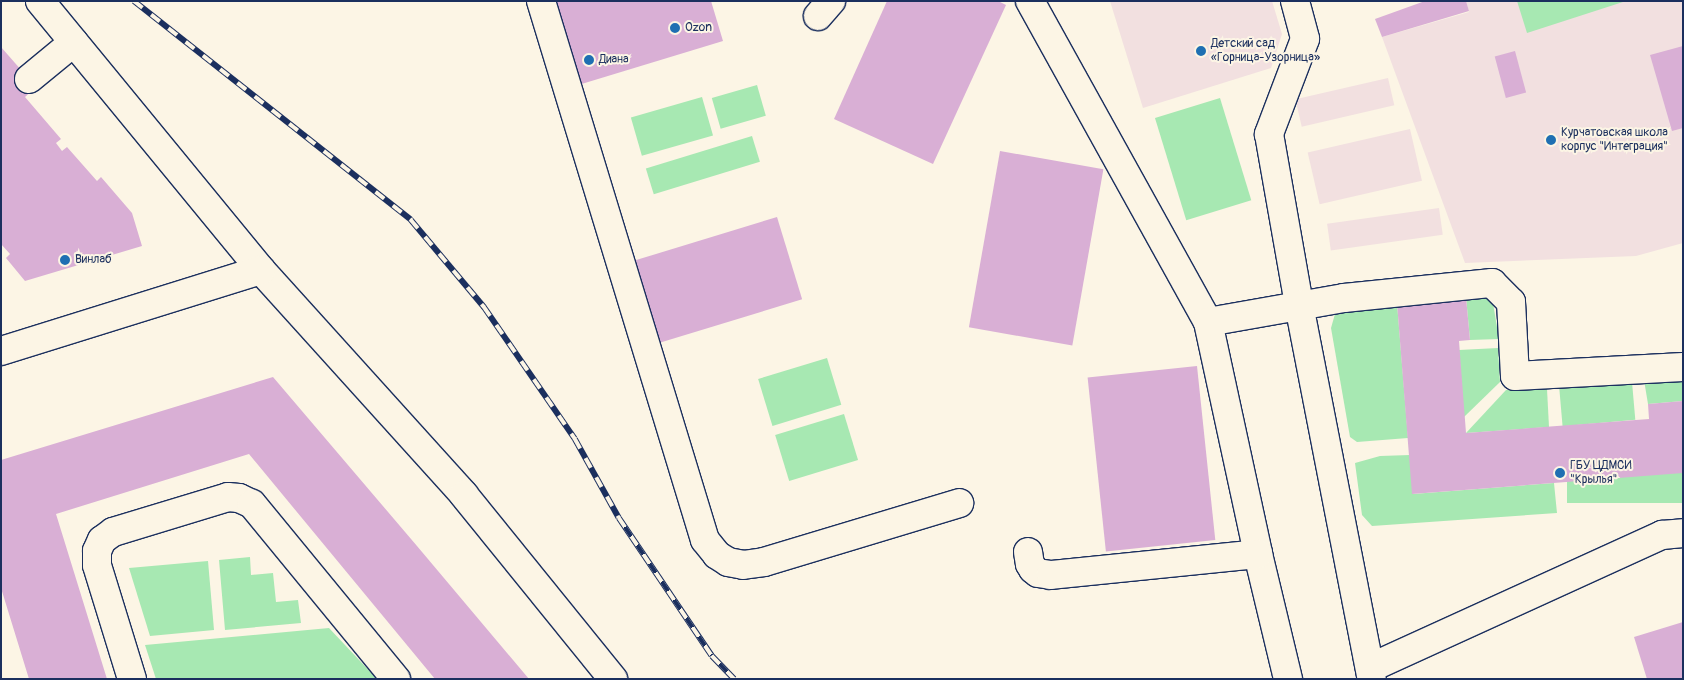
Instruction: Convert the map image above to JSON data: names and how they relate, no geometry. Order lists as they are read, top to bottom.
{
  "places": [
    "Ozon",
    "Детский сад «Горница-Узорница»",
    "Диана",
    "Курчатовская школа корпус \"Интеграция\"",
    "Винлаб",
    "ГБУ ЦДМСИ \"Крылья\""
  ]
}
